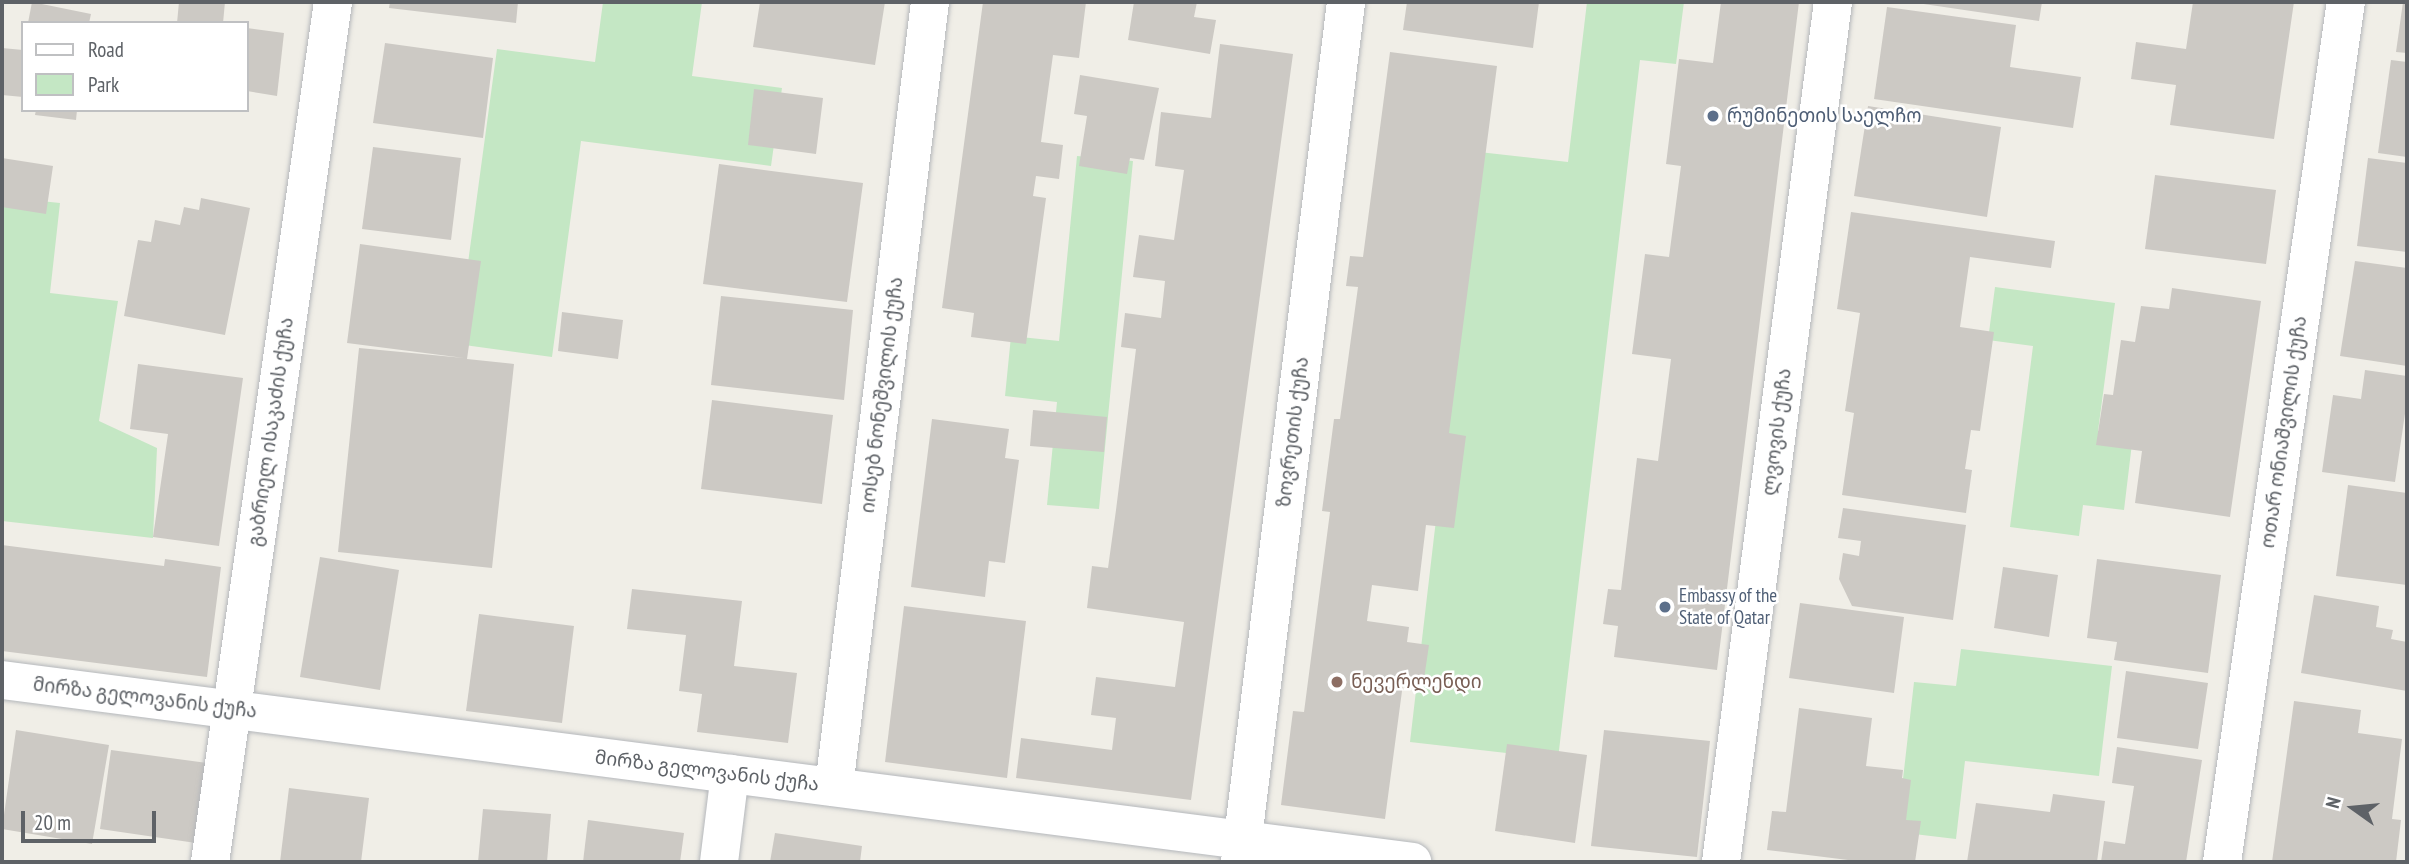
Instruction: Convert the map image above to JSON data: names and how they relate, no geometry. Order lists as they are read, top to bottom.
{
  "streets": {
    "street": [
      "იოსებ ნონეშვილის ქუჩა",
      "გაბრიელ ისაკაძის ქუჩა",
      "ზოვრეთის ქუჩა",
      "ლვოვის ქუჩა",
      "ოთარ ონიაშვილის ქუჩა",
      "მირზა გელოვანის ქუჩა"
    ]
  },
  "crossings": [
    ["იოსებ ნონეშვილის ქუჩა", "მირზა გელოვანის ქუჩა"],
    ["გაბრიელ ისაკაძის ქუჩა", "მირზა გელოვანის ქუჩა"],
    ["ზოვრეთის ქუჩა", "მირზა გელოვანის ქუჩა"]
  ],
  "places": ["რუმინეთის საელჩო", "Embassy of the State of Qatar", "ნევერლენდი"],
  "legend": ["Road", "Park"],
  "scale_bar": "20 m",
  "north": "left"
}
